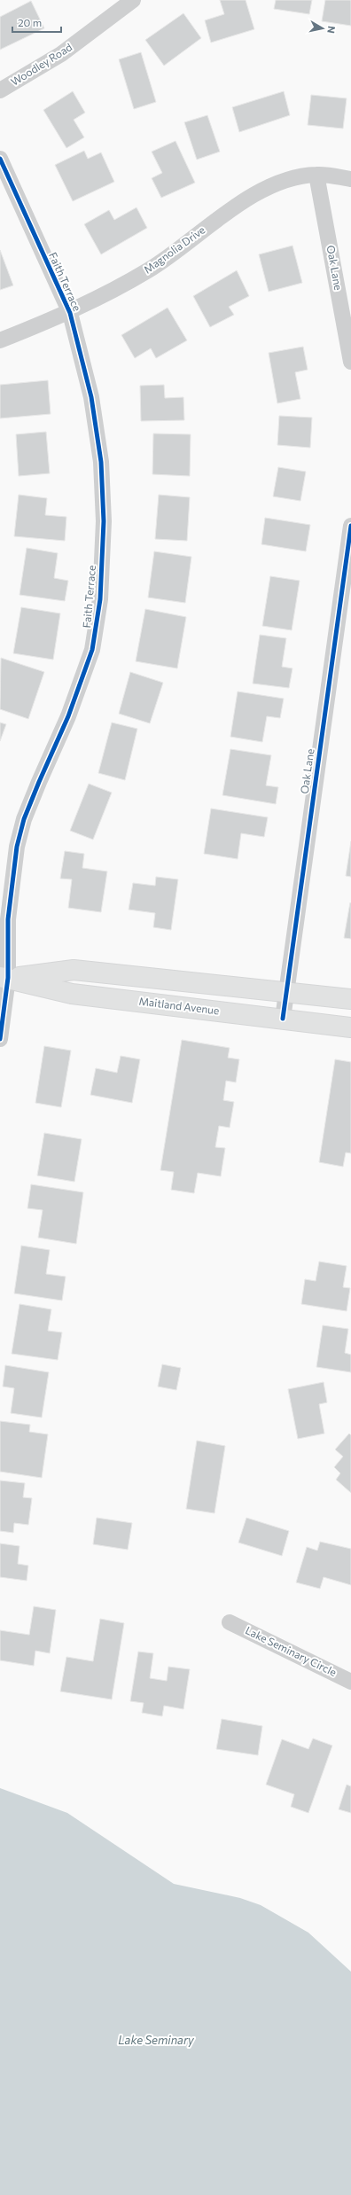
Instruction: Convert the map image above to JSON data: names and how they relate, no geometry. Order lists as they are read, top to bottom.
{
  "streets": {
    "main road": ["Maitland Avenue"],
    "street": [
      "Woodley Road",
      "Magnolia Drive",
      "Oak Lane",
      "Faith Terrace",
      "Lake Seminary Circle"
    ]
  },
  "crossings": [
    ["Magnolia Drive", "Oak Lane"],
    ["Magnolia Drive", "Faith Terrace"],
    ["Oak Lane", "Maitland Avenue"],
    ["Faith Terrace", "Maitland Avenue"]
  ],
  "water": ["Lake Seminary"],
  "scale_bar": "20 m",
  "north": "right"
}
